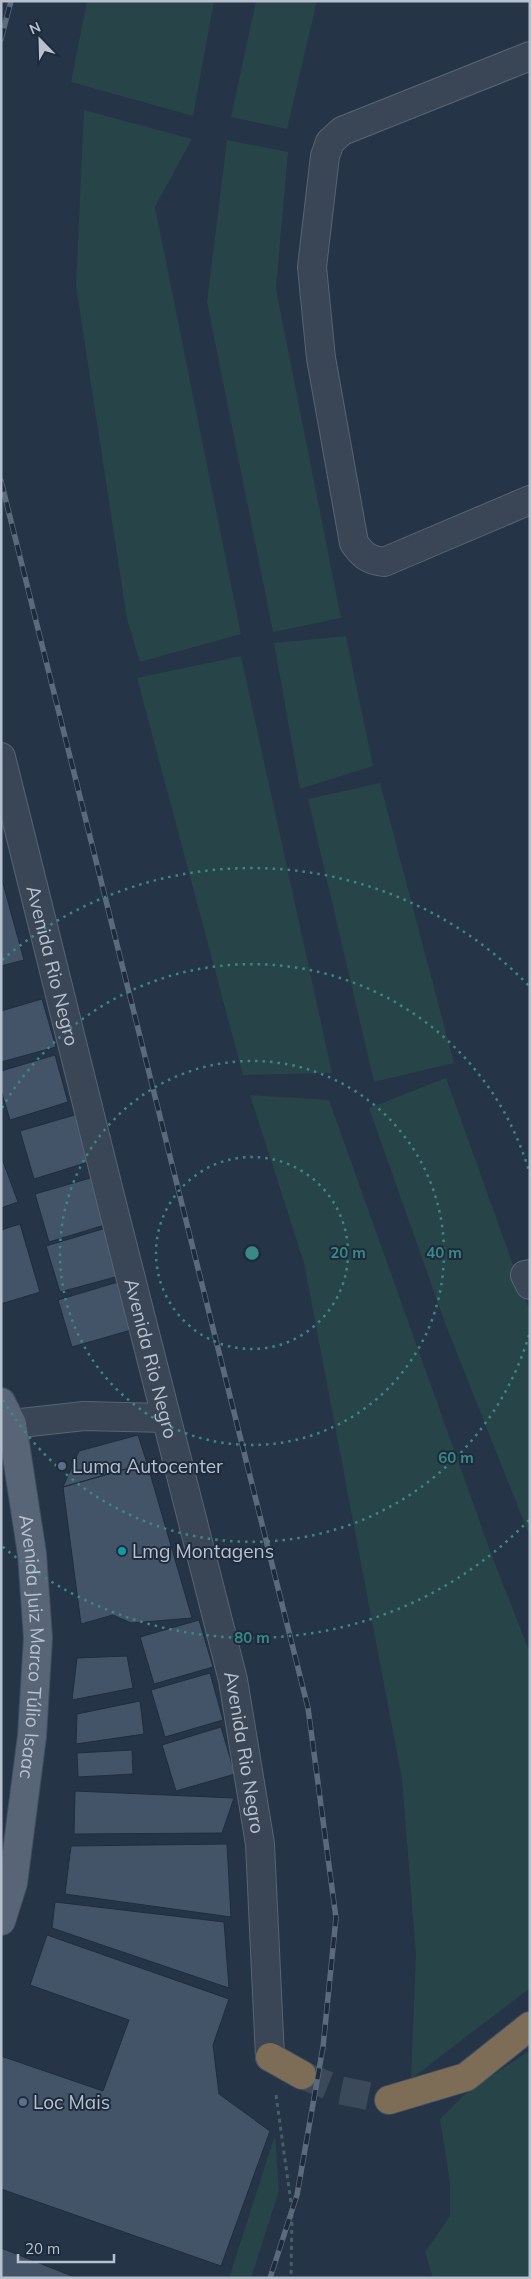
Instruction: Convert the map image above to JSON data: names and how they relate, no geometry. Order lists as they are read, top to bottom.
{
  "streets": {
    "main road": ["Avenida Juiz Marco Túlio Isaac"],
    "street": ["Avenida Rio Negro"]
  },
  "places": ["Luma Autocenter", "Lmg Montagens", "Loc Mais"],
  "scale_bar": "20 m",
  "north": "top left",
  "rings": [
    "20 m",
    "40 m",
    "60 m",
    "80 m"
  ]
}
